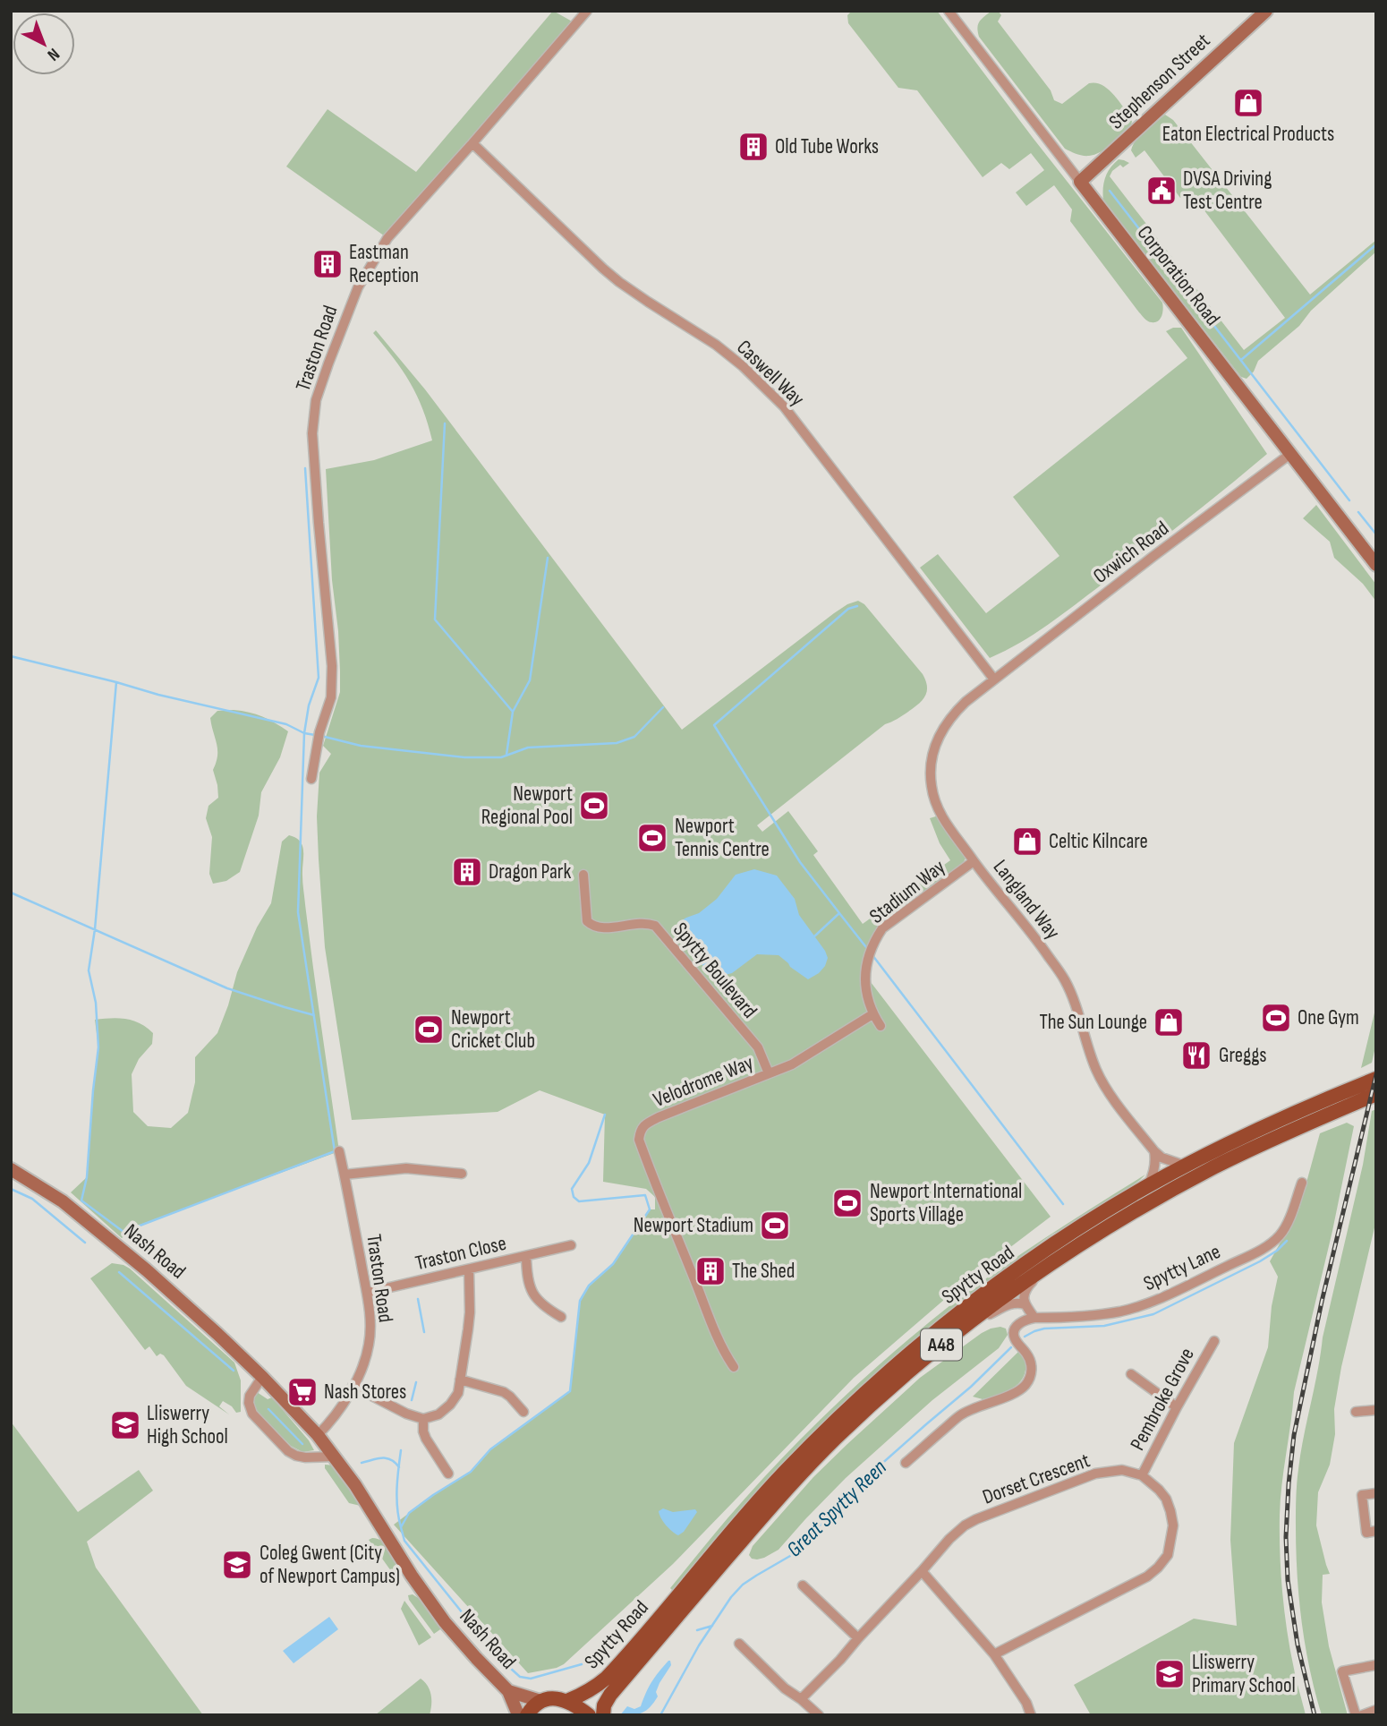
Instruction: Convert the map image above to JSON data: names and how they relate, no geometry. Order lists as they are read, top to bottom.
{
  "streets": {
    "main road": ["Spytty Road", "A48"],
    "street": [
      "Stephenson Street",
      "Corporation Road",
      "Traston Road",
      "Caswell Way",
      "Oxwich Road",
      "Stadium Way",
      "Langland Way",
      "Spytty Boulevard",
      "Velodrome Way",
      "Nash Road",
      "Traston Close",
      "Spytty Lane",
      "Pembroke Grove",
      "Dorset Crescent"
    ]
  },
  "crossings": [
    ["Stephenson Street", "Corporation Road"],
    ["Corporation Road", "Oxwich Road"],
    ["Traston Road", "Caswell Way"],
    ["Traston Road", "Nash Road"],
    ["Traston Road", "Traston Close"],
    ["Caswell Way", "Oxwich Road"],
    ["Caswell Way", "Langland Way"],
    ["Oxwich Road", "Langland Way"],
    ["Stadium Way", "Langland Way"],
    ["Stadium Way", "Velodrome Way"],
    ["Langland Way", "Spytty Road"],
    ["Spytty Boulevard", "Velodrome Way"],
    ["Nash Road", "A48"],
    ["Spytty Road", "A48"],
    ["Pembroke Grove", "Dorset Crescent"]
  ],
  "water": ["Great Spytty Reen"],
  "places": {
    "shop": ["Eaton Electrical Products", "Celtic Kilncare", "The Sun Lounge"],
    "building": [
      "Old Tube Works",
      "Eastman Reception",
      "Dragon Park",
      "The Shed"
    ],
    "public building": ["DVSA Driving Test Centre"],
    "sports": [
      "Newport Regional Pool",
      "Newport Tennis Centre",
      "One Gym",
      "Newport Cricket Club",
      "Newport International Sports Village",
      "Newport Stadium"
    ],
    "restaurant": ["Greggs"],
    "supermarket": ["Nash Stores"],
    "school or university": ["Lliswerry High School", "Coleg Gwent (City of Newport Campus)", "Lliswerry Primary School"]
  },
  "north": "bottom right"
}
